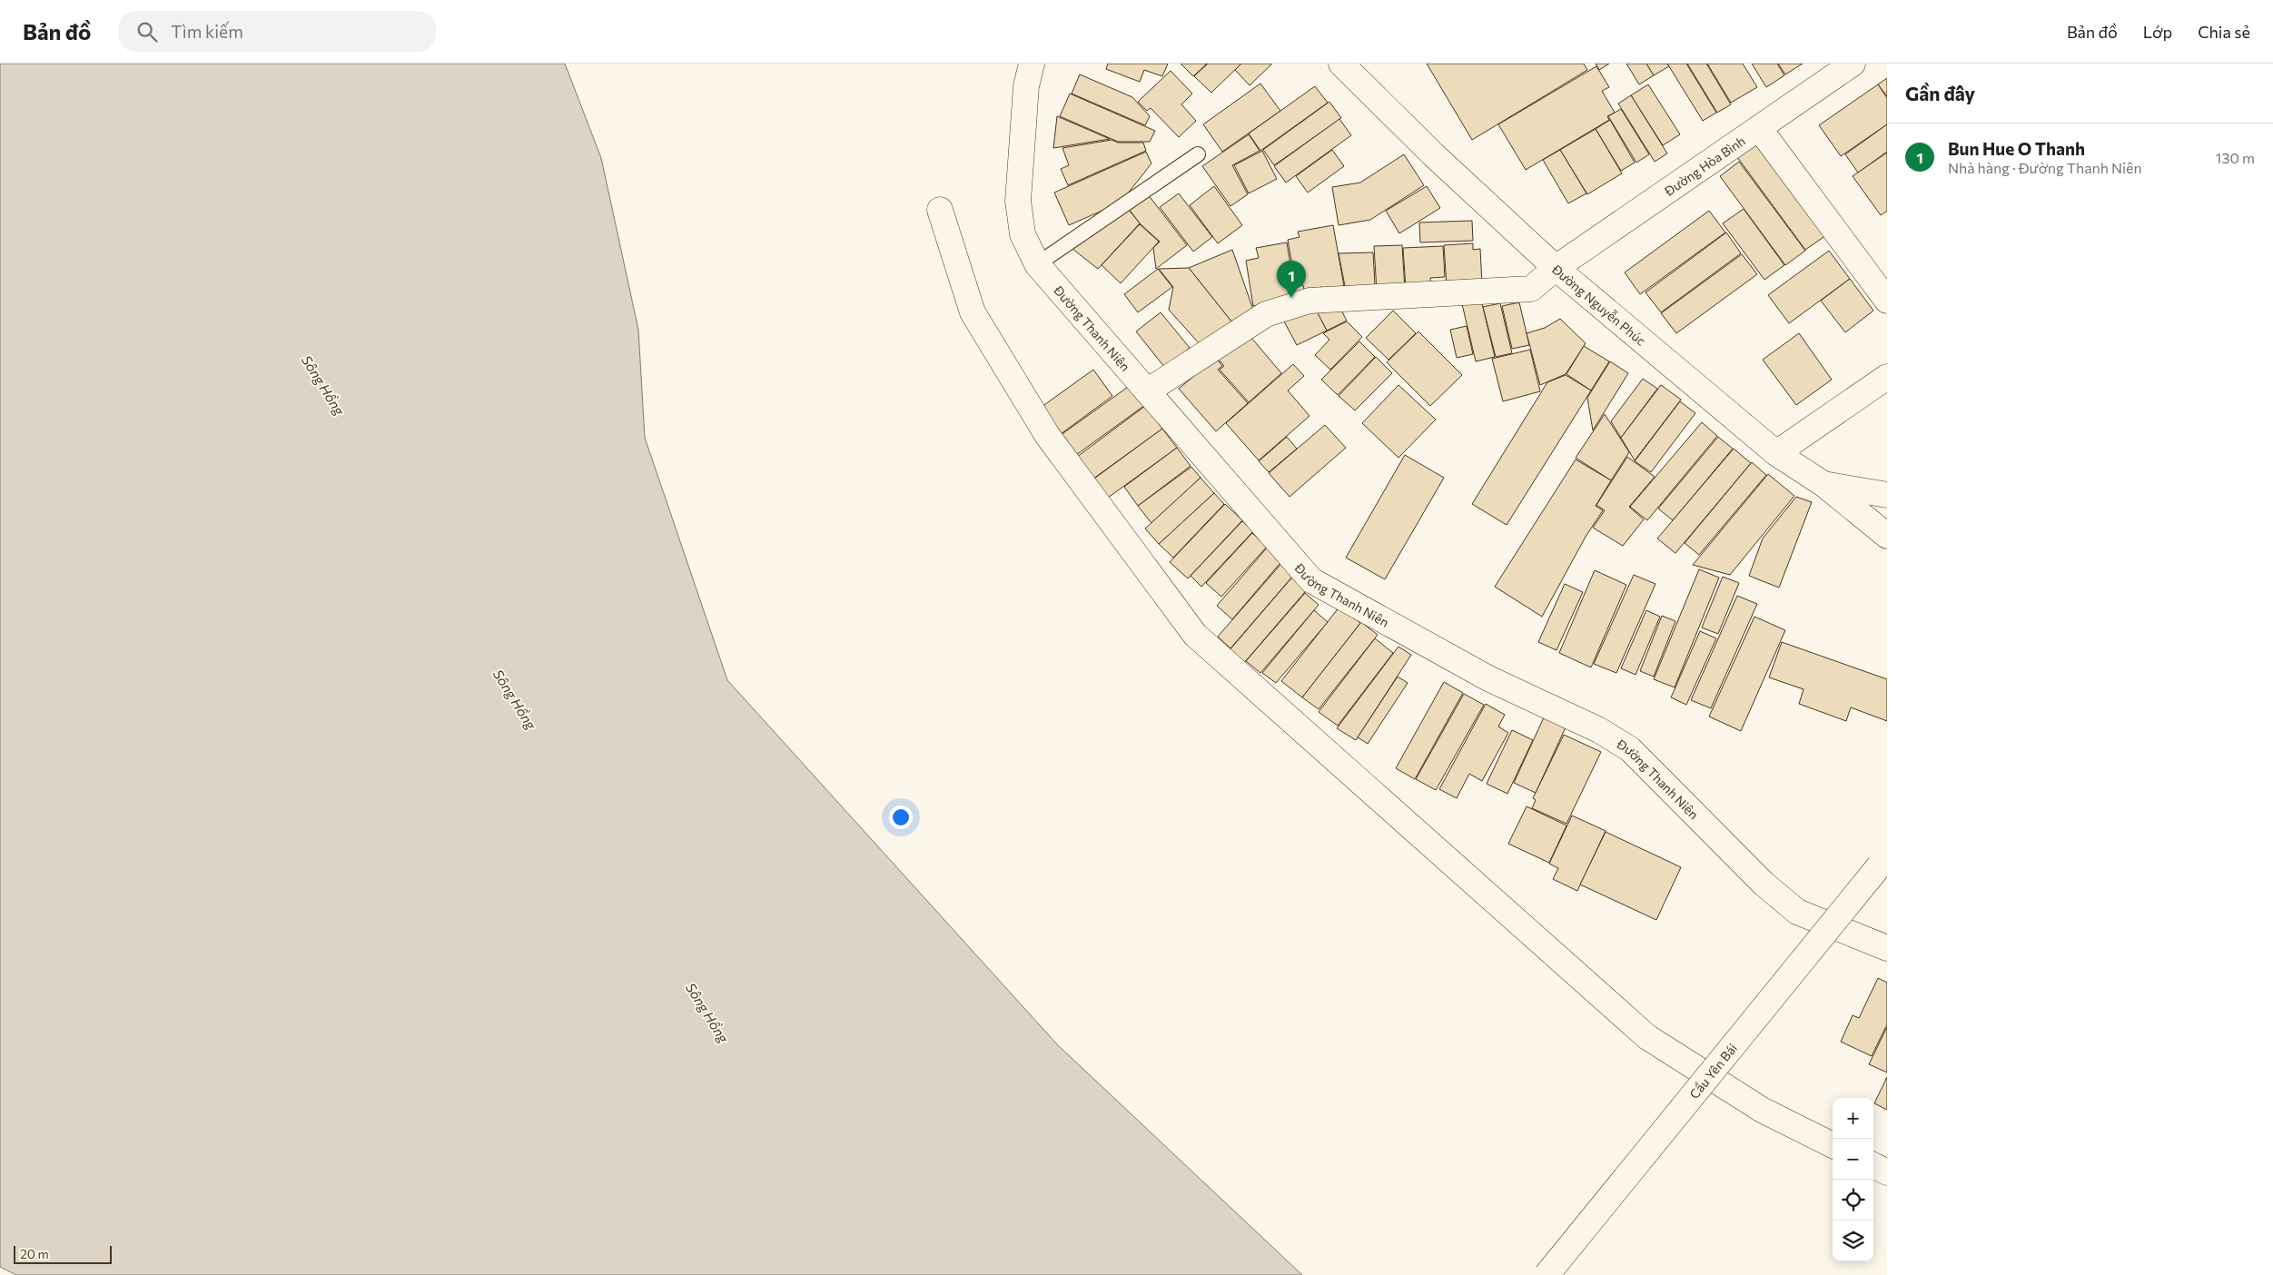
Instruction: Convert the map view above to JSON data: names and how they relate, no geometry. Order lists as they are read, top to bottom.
{
  "streets": {
    "street": [
      "Đường Hòa Bình",
      "Đường Nguyễn Phúc",
      "Đường Thanh Niên",
      "Cầu Yên Bái"
    ]
  },
  "crossings": [
    ["Đường Hòa Bình", "Đường Nguyễn Phúc"],
    ["Đường Hòa Bình", "Đường Thanh Niên"]
  ],
  "water": ["Sông Hồng"],
  "scale_bar": "20 m",
  "page": {
    "header": "Bản đồ",
    "search": "Tìm kiếm",
    "nav": ["Bản đồ", "Lớp", "Chia sẻ"],
    "heading": "Gần đây",
    "list": [
      {
        "mark": "1",
        "name": "Bun Hue O Thanh",
        "note": "Nhà hàng · Đường Thanh Niên",
        "value": "130 m"
      }
    ],
    "pins": "1",
    "map_buttons": ["+", "−"],
    "scale": "20 m"
  }
}
